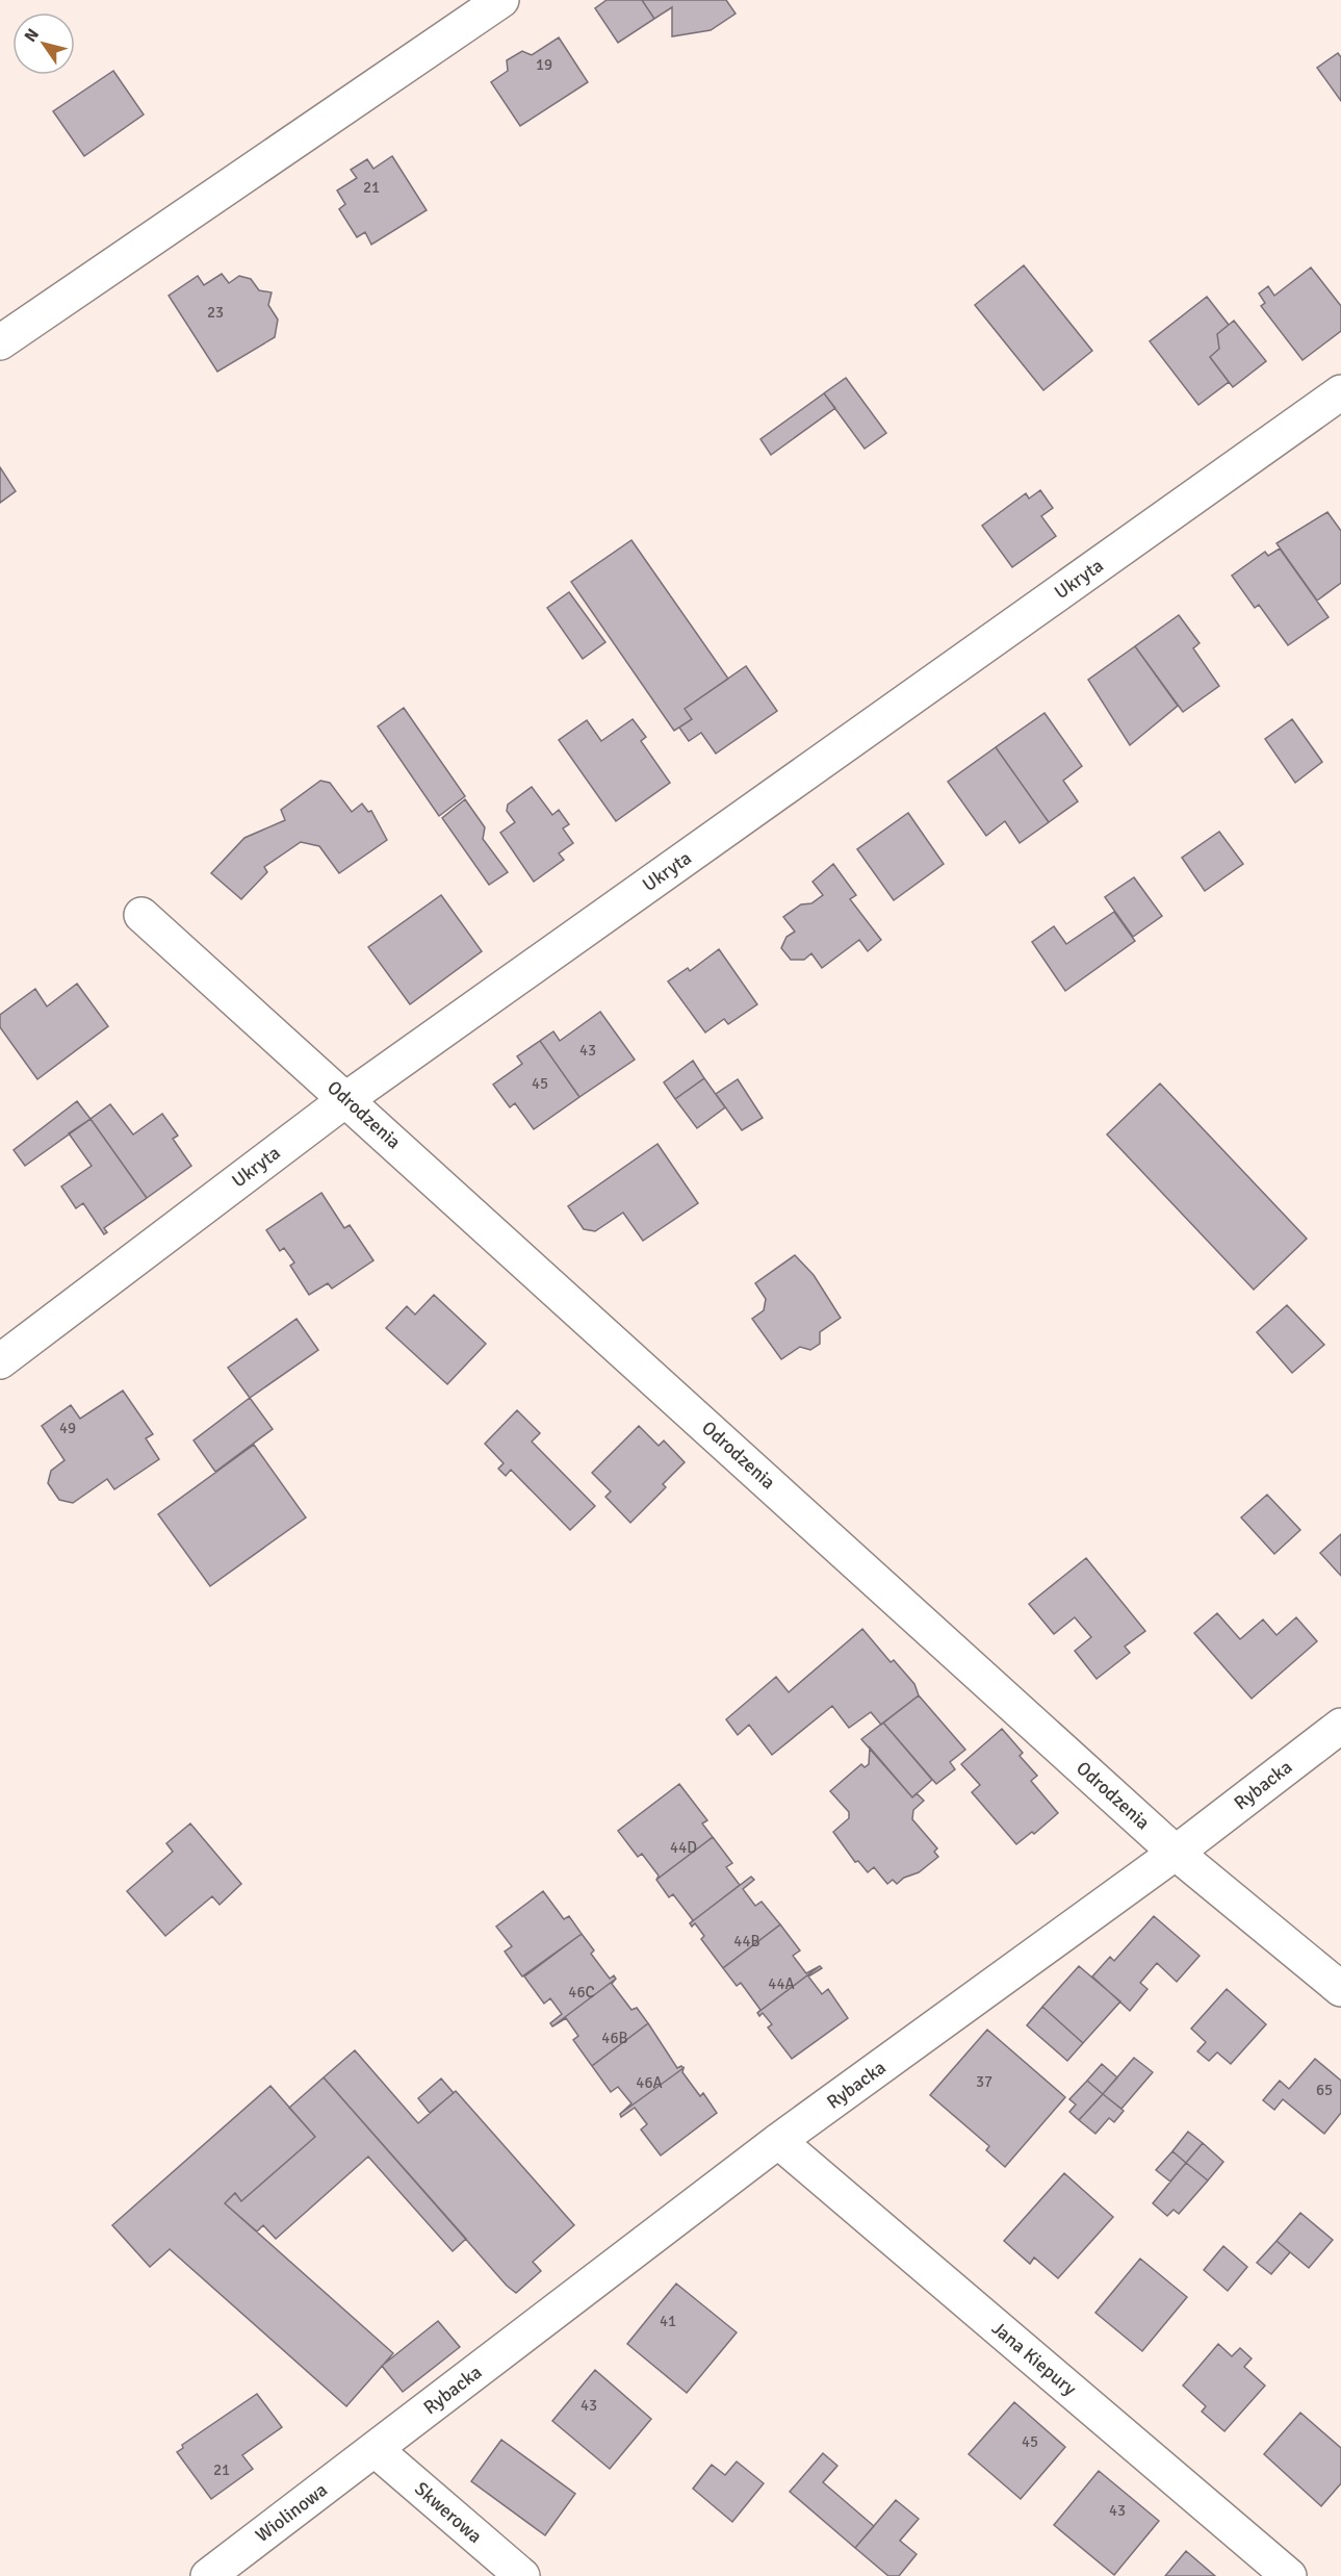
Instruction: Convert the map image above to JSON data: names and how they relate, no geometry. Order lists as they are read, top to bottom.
{
  "streets": {
    "street": [
      "Ukryta",
      "Odrodzenia",
      "Rybacka",
      "Jana Kiepury",
      "Wiolinowa",
      "Skwerowa"
    ]
  },
  "crossings": [
    ["Ukryta", "Odrodzenia"],
    ["Odrodzenia", "Rybacka"],
    ["Rybacka", "Jana Kiepury"],
    ["Rybacka", "Wiolinowa"],
    ["Rybacka", "Skwerowa"],
    ["Wiolinowa", "Skwerowa"]
  ],
  "house_numbers": [
    "19",
    "21",
    "23",
    "43",
    "45",
    "49",
    "44D",
    "44B",
    "44A",
    "46C",
    "46B",
    "37",
    "46A",
    "65",
    "41",
    "43",
    "45",
    "21",
    "43"
  ],
  "north": "top left"
}
